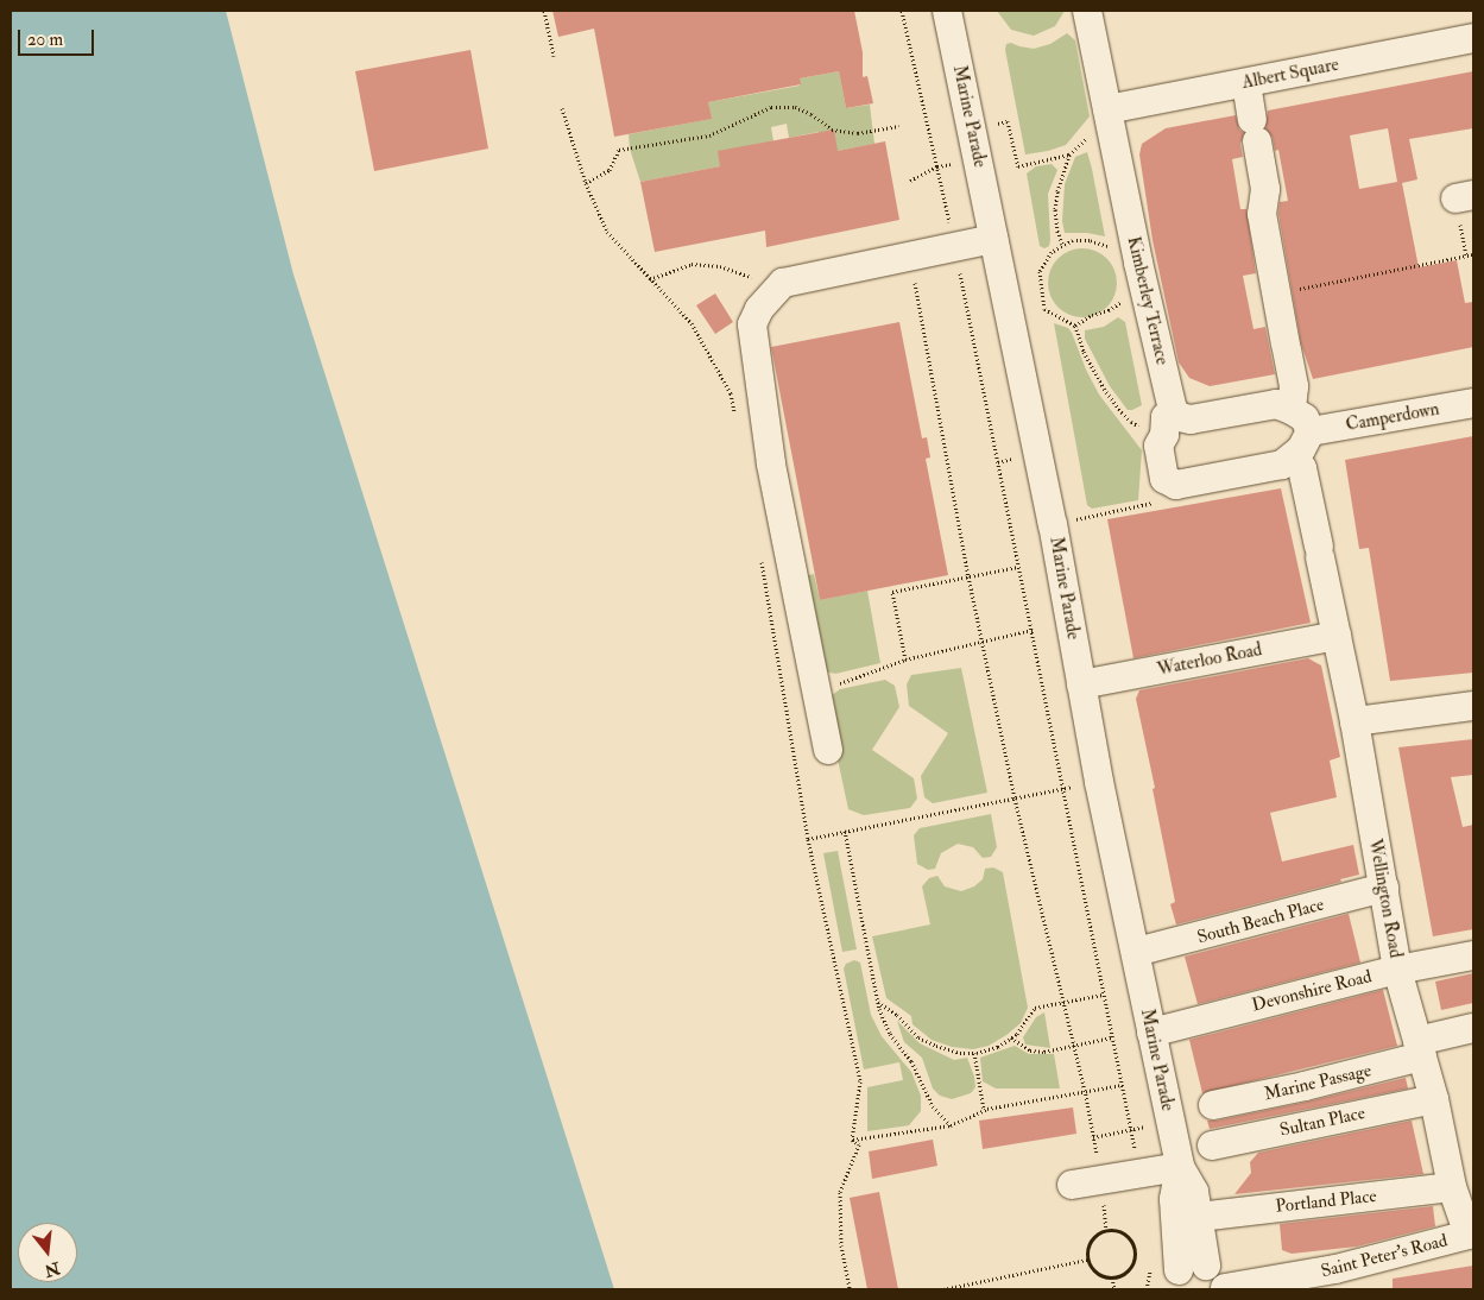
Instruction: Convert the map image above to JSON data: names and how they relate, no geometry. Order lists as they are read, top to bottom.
{
  "streets": {
    "street": [
      "Albert Square",
      "Marine Parade",
      "Kimberley Terrace",
      "Camperdown",
      "Waterloo Road",
      "Wellington Road",
      "South Beach Place",
      "Devonshire Road",
      "Marine Passage",
      "Sultan Place",
      "Portland Place",
      "Saint Peter's Road"
    ]
  },
  "crossings": [
    ["Albert Square", "Kimberley Terrace"],
    ["Marine Parade", "Waterloo Road"],
    ["Marine Parade", "South Beach Place"],
    ["Marine Parade", "Devonshire Road"],
    ["Marine Parade", "Portland Place"],
    ["Waterloo Road", "Wellington Road"],
    ["Wellington Road", "South Beach Place"],
    ["Wellington Road", "Devonshire Road"],
    ["Wellington Road", "Marine Passage"],
    ["Wellington Road", "Sultan Place"],
    ["Wellington Road", "Portland Place"],
    ["Wellington Road", "Saint Peter's Road"]
  ],
  "scale_bar": "20 m",
  "north": "bottom"
}
